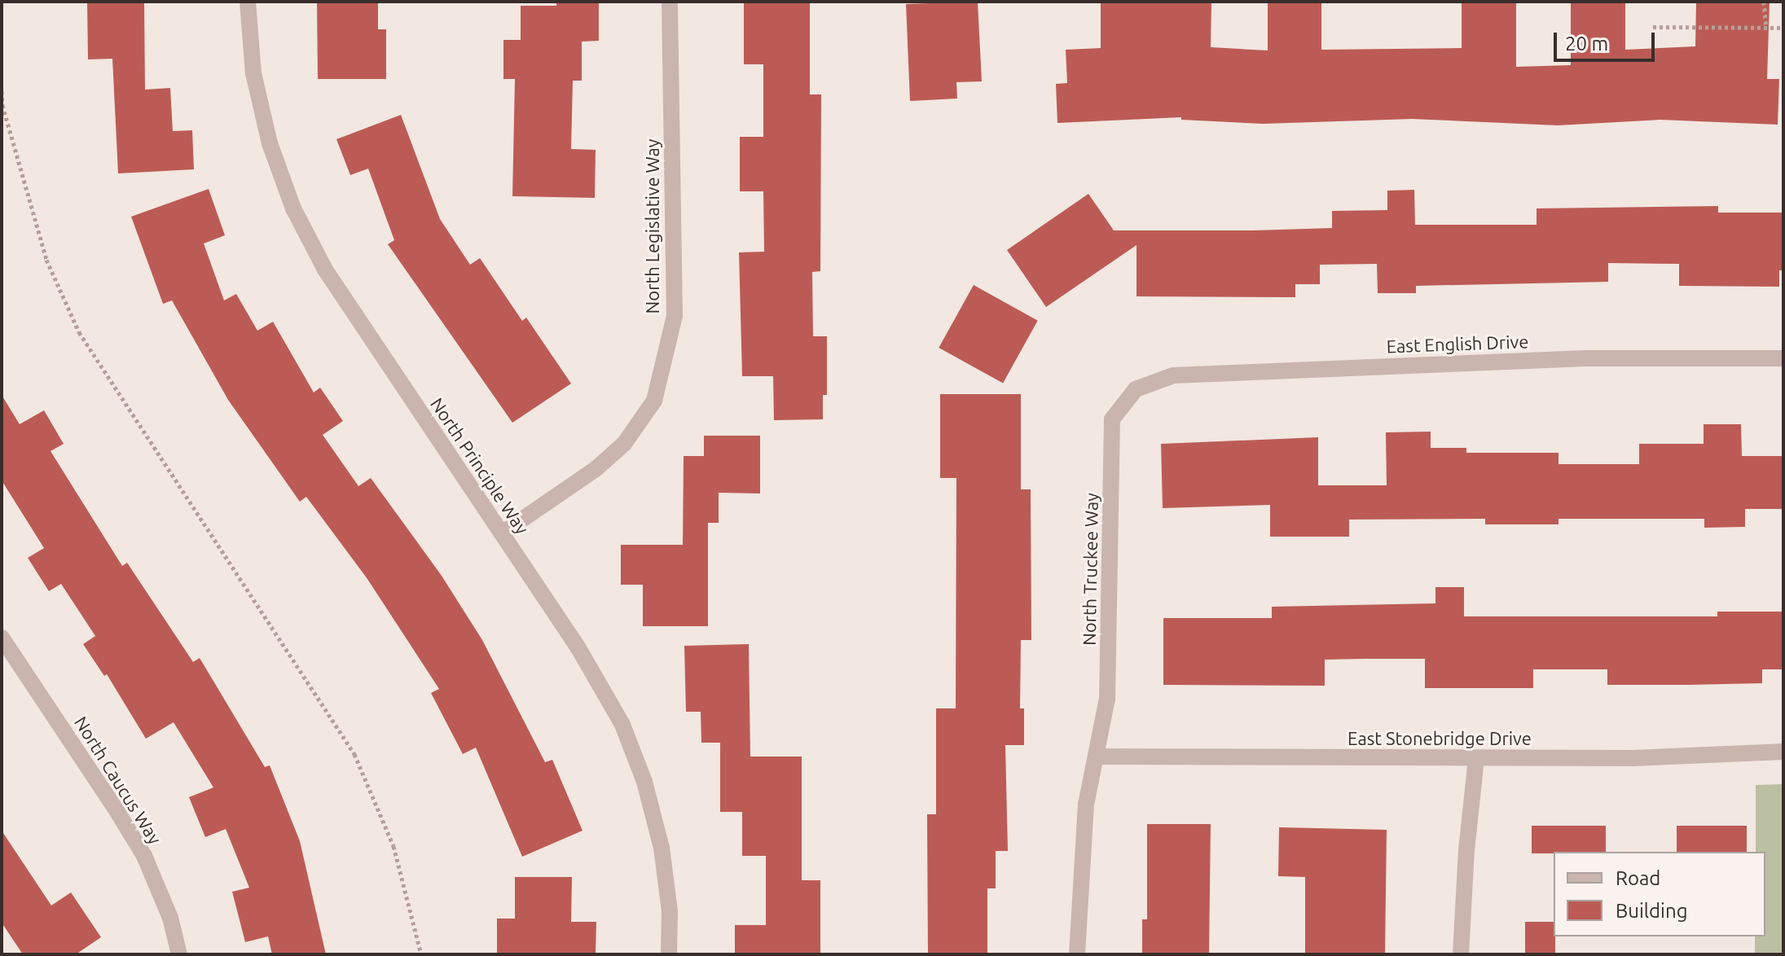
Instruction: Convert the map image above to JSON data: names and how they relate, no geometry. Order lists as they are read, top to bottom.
{
  "streets": {
    "street": [
      "North Legislative Way",
      "East English Drive",
      "North Principle Way",
      "North Truckee Way",
      "East Stonebridge Drive",
      "North Caucus Way"
    ]
  },
  "crossings": [
    ["North Legislative Way", "North Principle Way"],
    ["East English Drive", "North Truckee Way"],
    ["North Truckee Way", "East Stonebridge Drive"]
  ],
  "legend": ["Road", "Building"],
  "scale_bar": "20 m"
}
